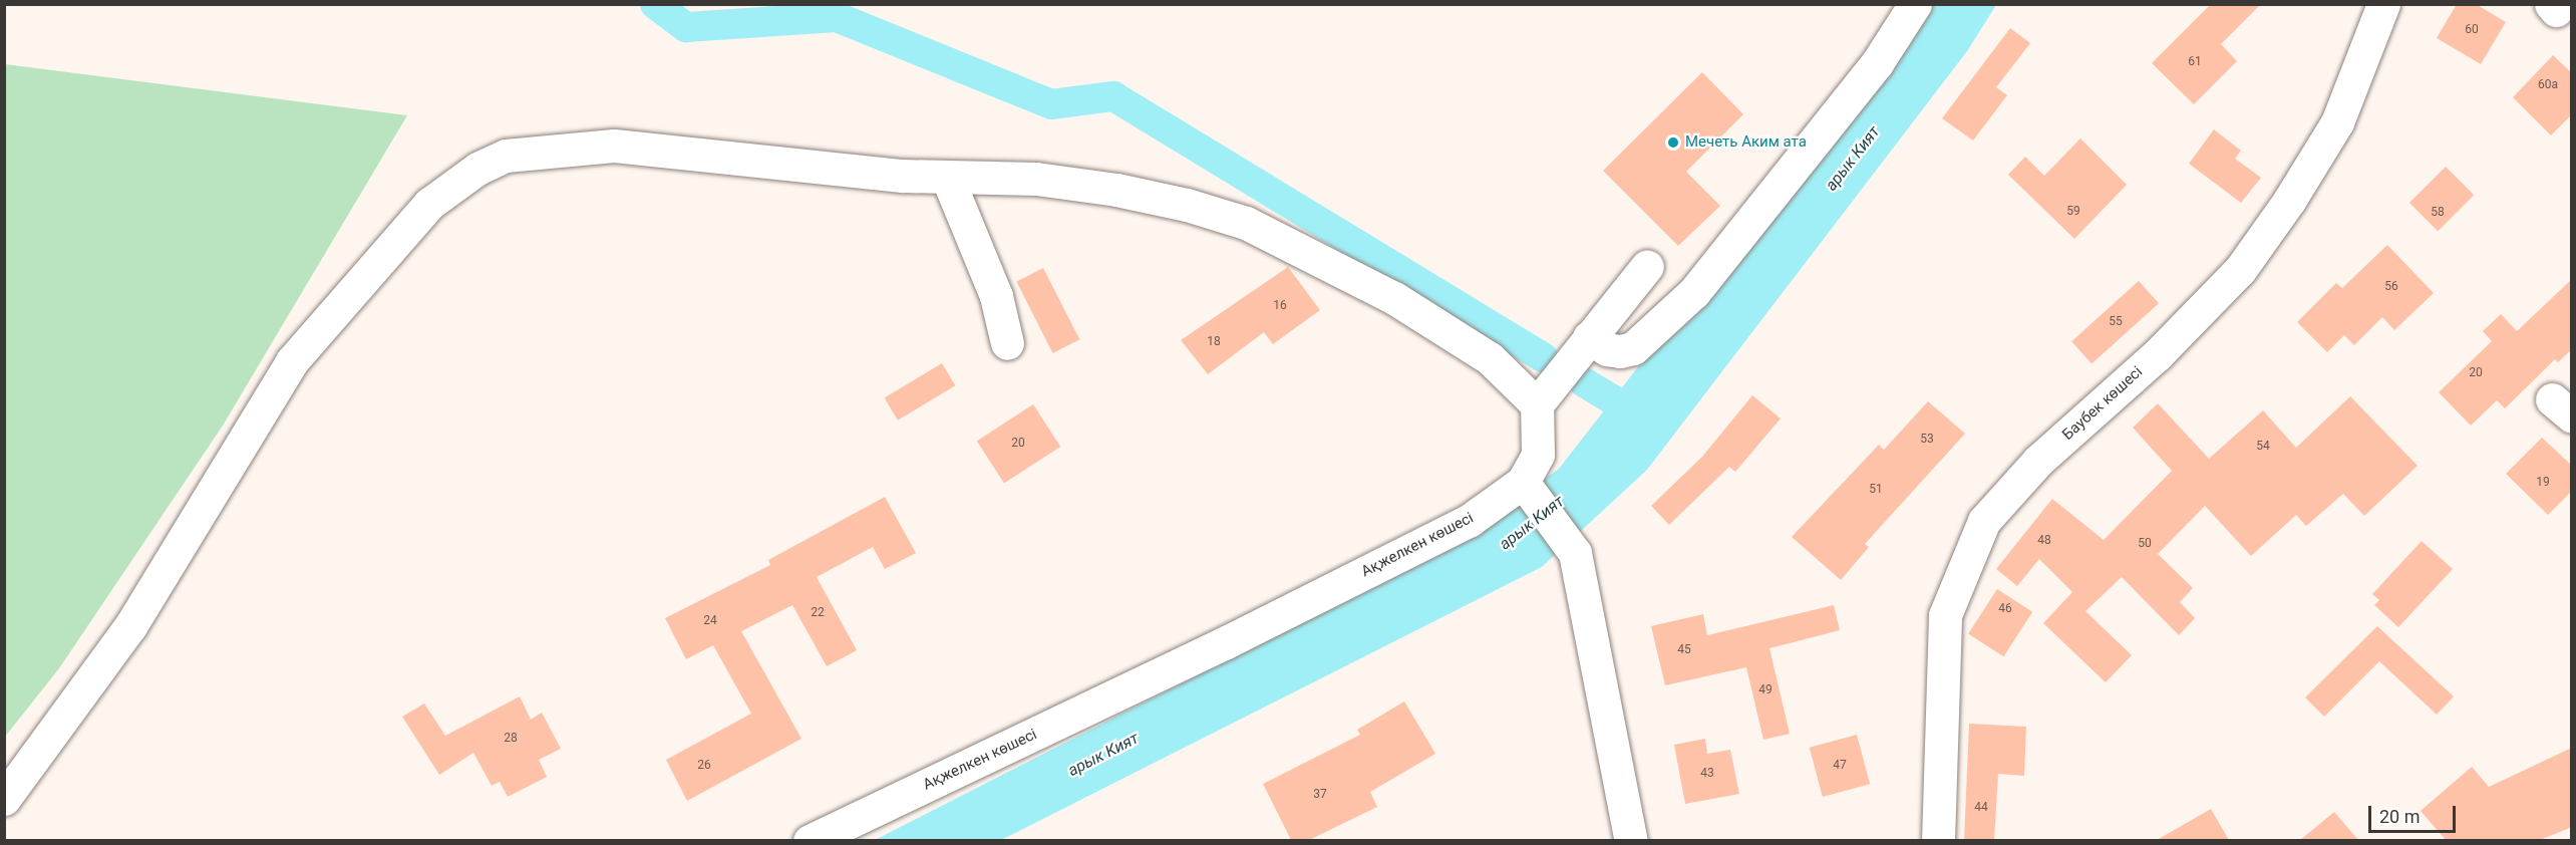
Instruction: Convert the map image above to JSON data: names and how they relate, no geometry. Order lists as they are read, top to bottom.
{
  "streets": {
    "street": ["Баубек көшесі", "Ақжелкен көшесі"]
  },
  "water": ["арык Кият"],
  "places": ["Мечеть Аким ата"],
  "house_numbers": [
    "60",
    "61",
    "60а",
    "59",
    "58",
    "56",
    "16",
    "55",
    "18",
    "20",
    "53",
    "20",
    "54",
    "19",
    "51",
    "48",
    "50",
    "46",
    "22",
    "24",
    "45",
    "49",
    "28",
    "26",
    "47",
    "43",
    "37",
    "44"
  ],
  "scale_bar": "20 m"
}
